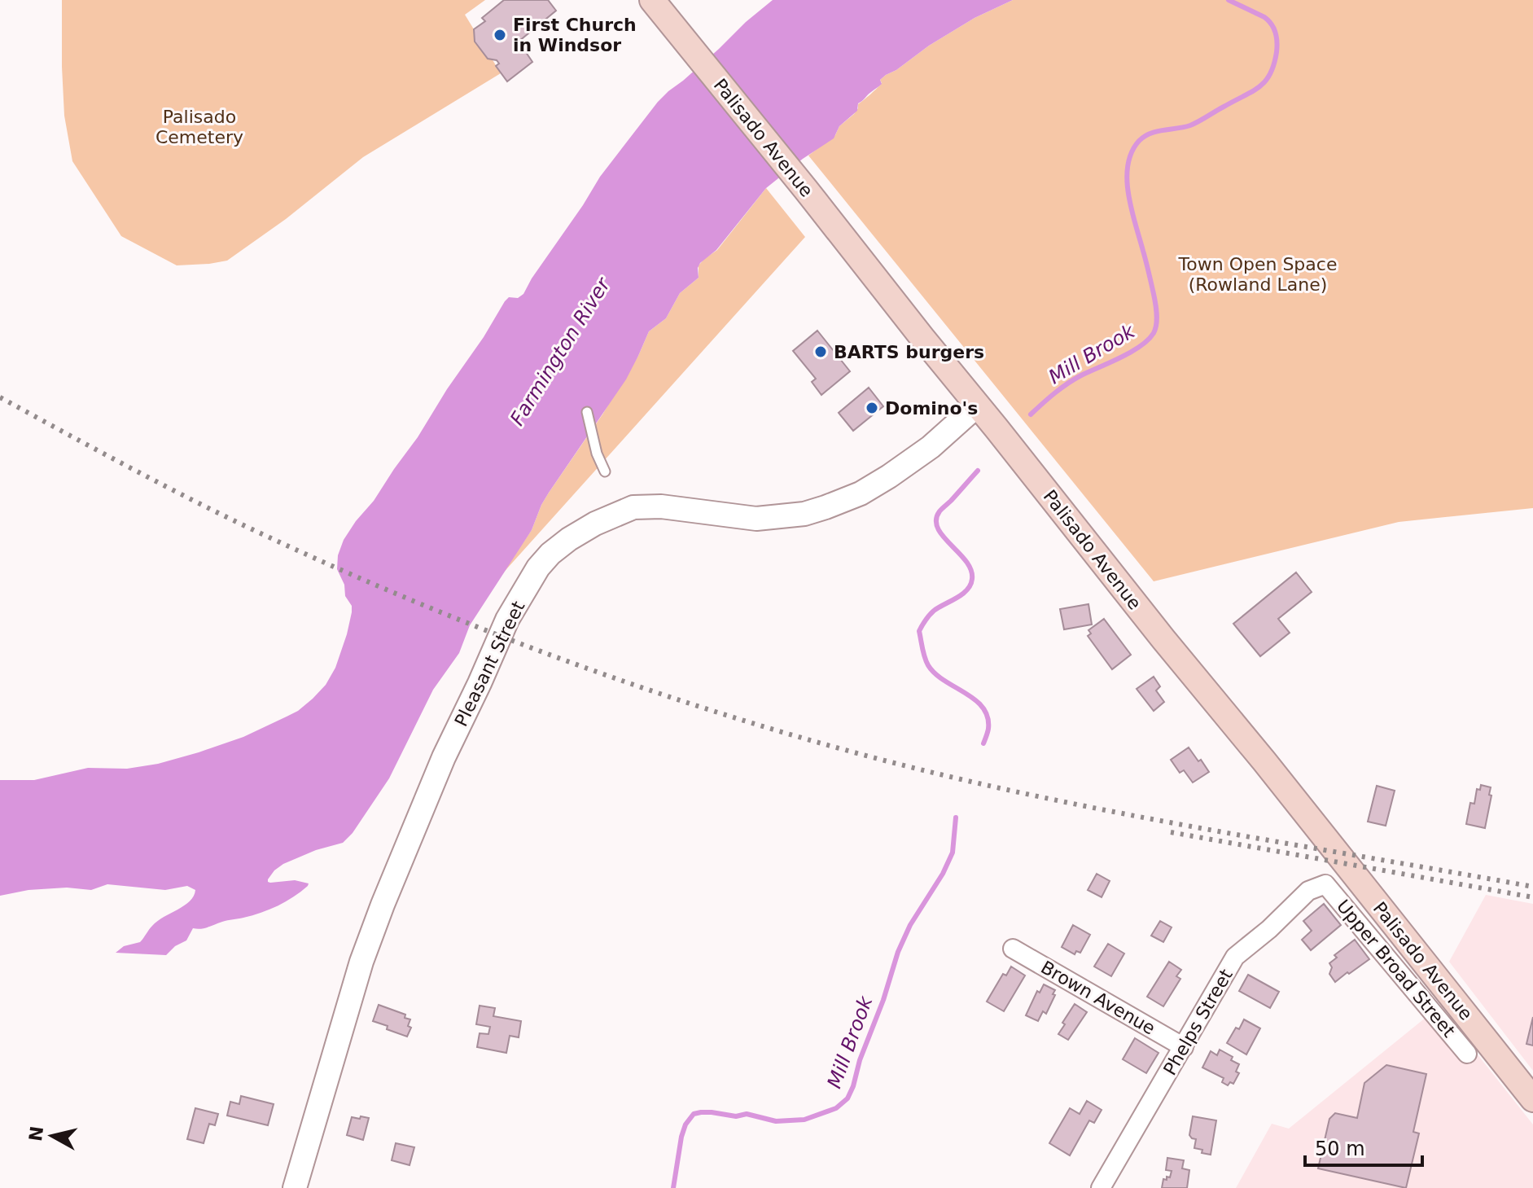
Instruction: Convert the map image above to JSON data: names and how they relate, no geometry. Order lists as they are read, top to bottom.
{
  "streets": {
    "main road": ["Palisado Avenue"],
    "street": [
      "Pleasant Street",
      "Upper Broad Street",
      "Brown Avenue",
      "Phelps Street"
    ]
  },
  "crossings": [
    ["Palisado Avenue", "Pleasant Street"],
    ["Upper Broad Street", "Phelps Street"],
    ["Brown Avenue", "Phelps Street"]
  ],
  "water": ["Farmington River", "Mill Brook"],
  "parks": ["Palisado Cemetery", "Town Open Space (Rowland Lane)"],
  "places": ["First Church in Windsor", "BARTS burgers", "Domino's"],
  "scale_bar": "50 m",
  "north": "left"
}
